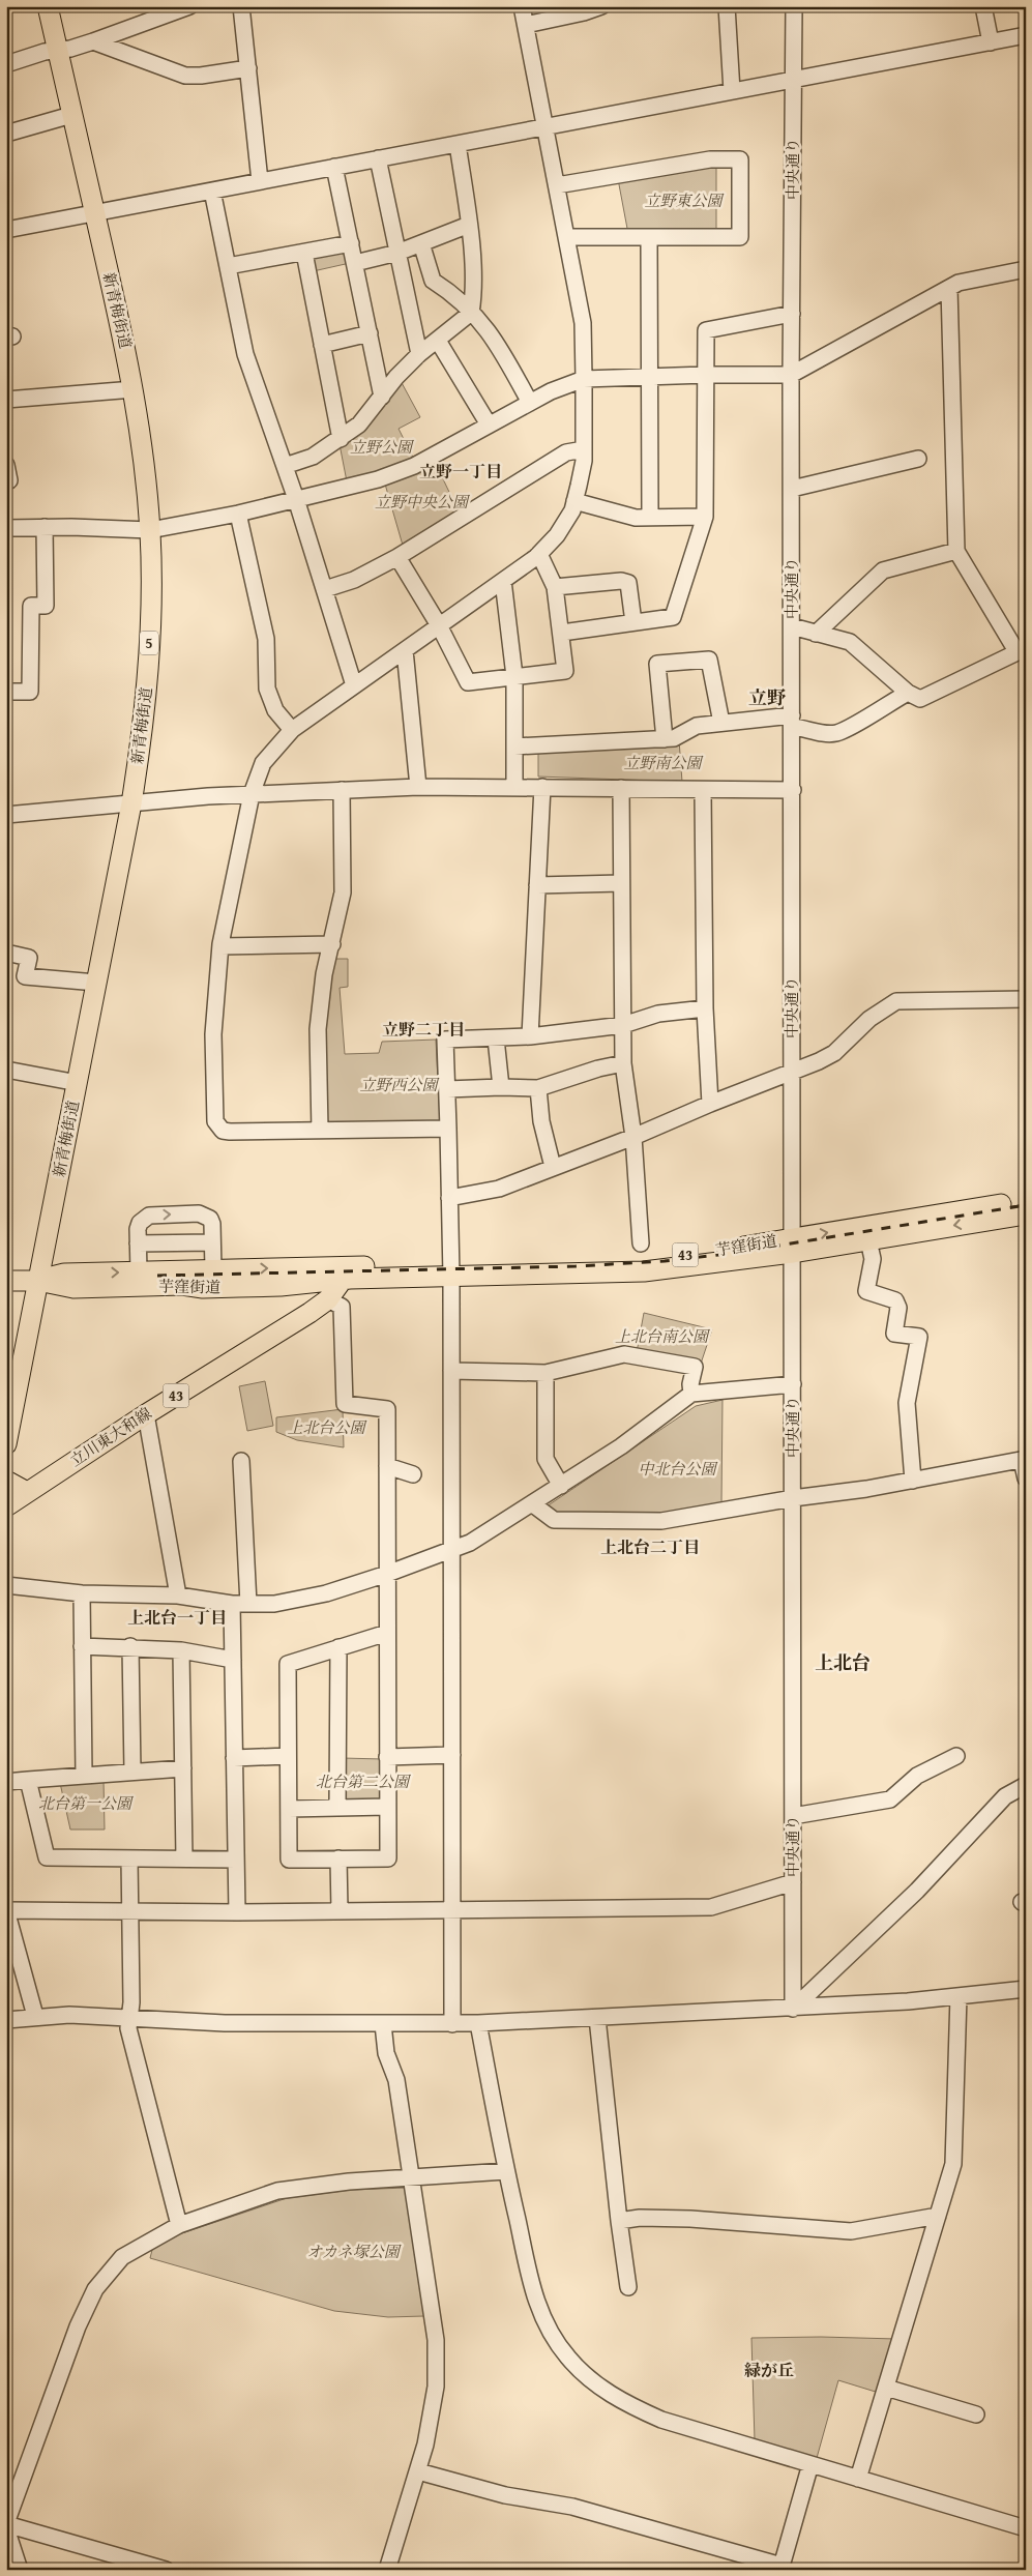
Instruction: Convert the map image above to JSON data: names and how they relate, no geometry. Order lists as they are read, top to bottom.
{
  "streets": {
    "main road": [
      "新青梅街道",
      "5",
      "芋窪街道",
      "43",
      "立川東大和線"
    ],
    "street": ["中央通り"]
  },
  "crossings": [
    ["中央通り", "芋窪街道"],
    ["新青梅街道", "芋窪街道"],
    ["芋窪街道", "立川東大和線"]
  ],
  "districts": [
    "立野一丁目",
    "立野",
    "立野二丁目",
    "上北台二丁目",
    "上北台一丁目",
    "上北台",
    "緑が丘"
  ],
  "parks": [
    "立野東公園",
    "立野公園",
    "立野中央公園",
    "立野南公園",
    "立野西公園",
    "上北台南公園",
    "上北台公園",
    "中北台公園",
    "北台第二公園",
    "北台第一公園",
    "オカネ塚公園"
  ]
}
